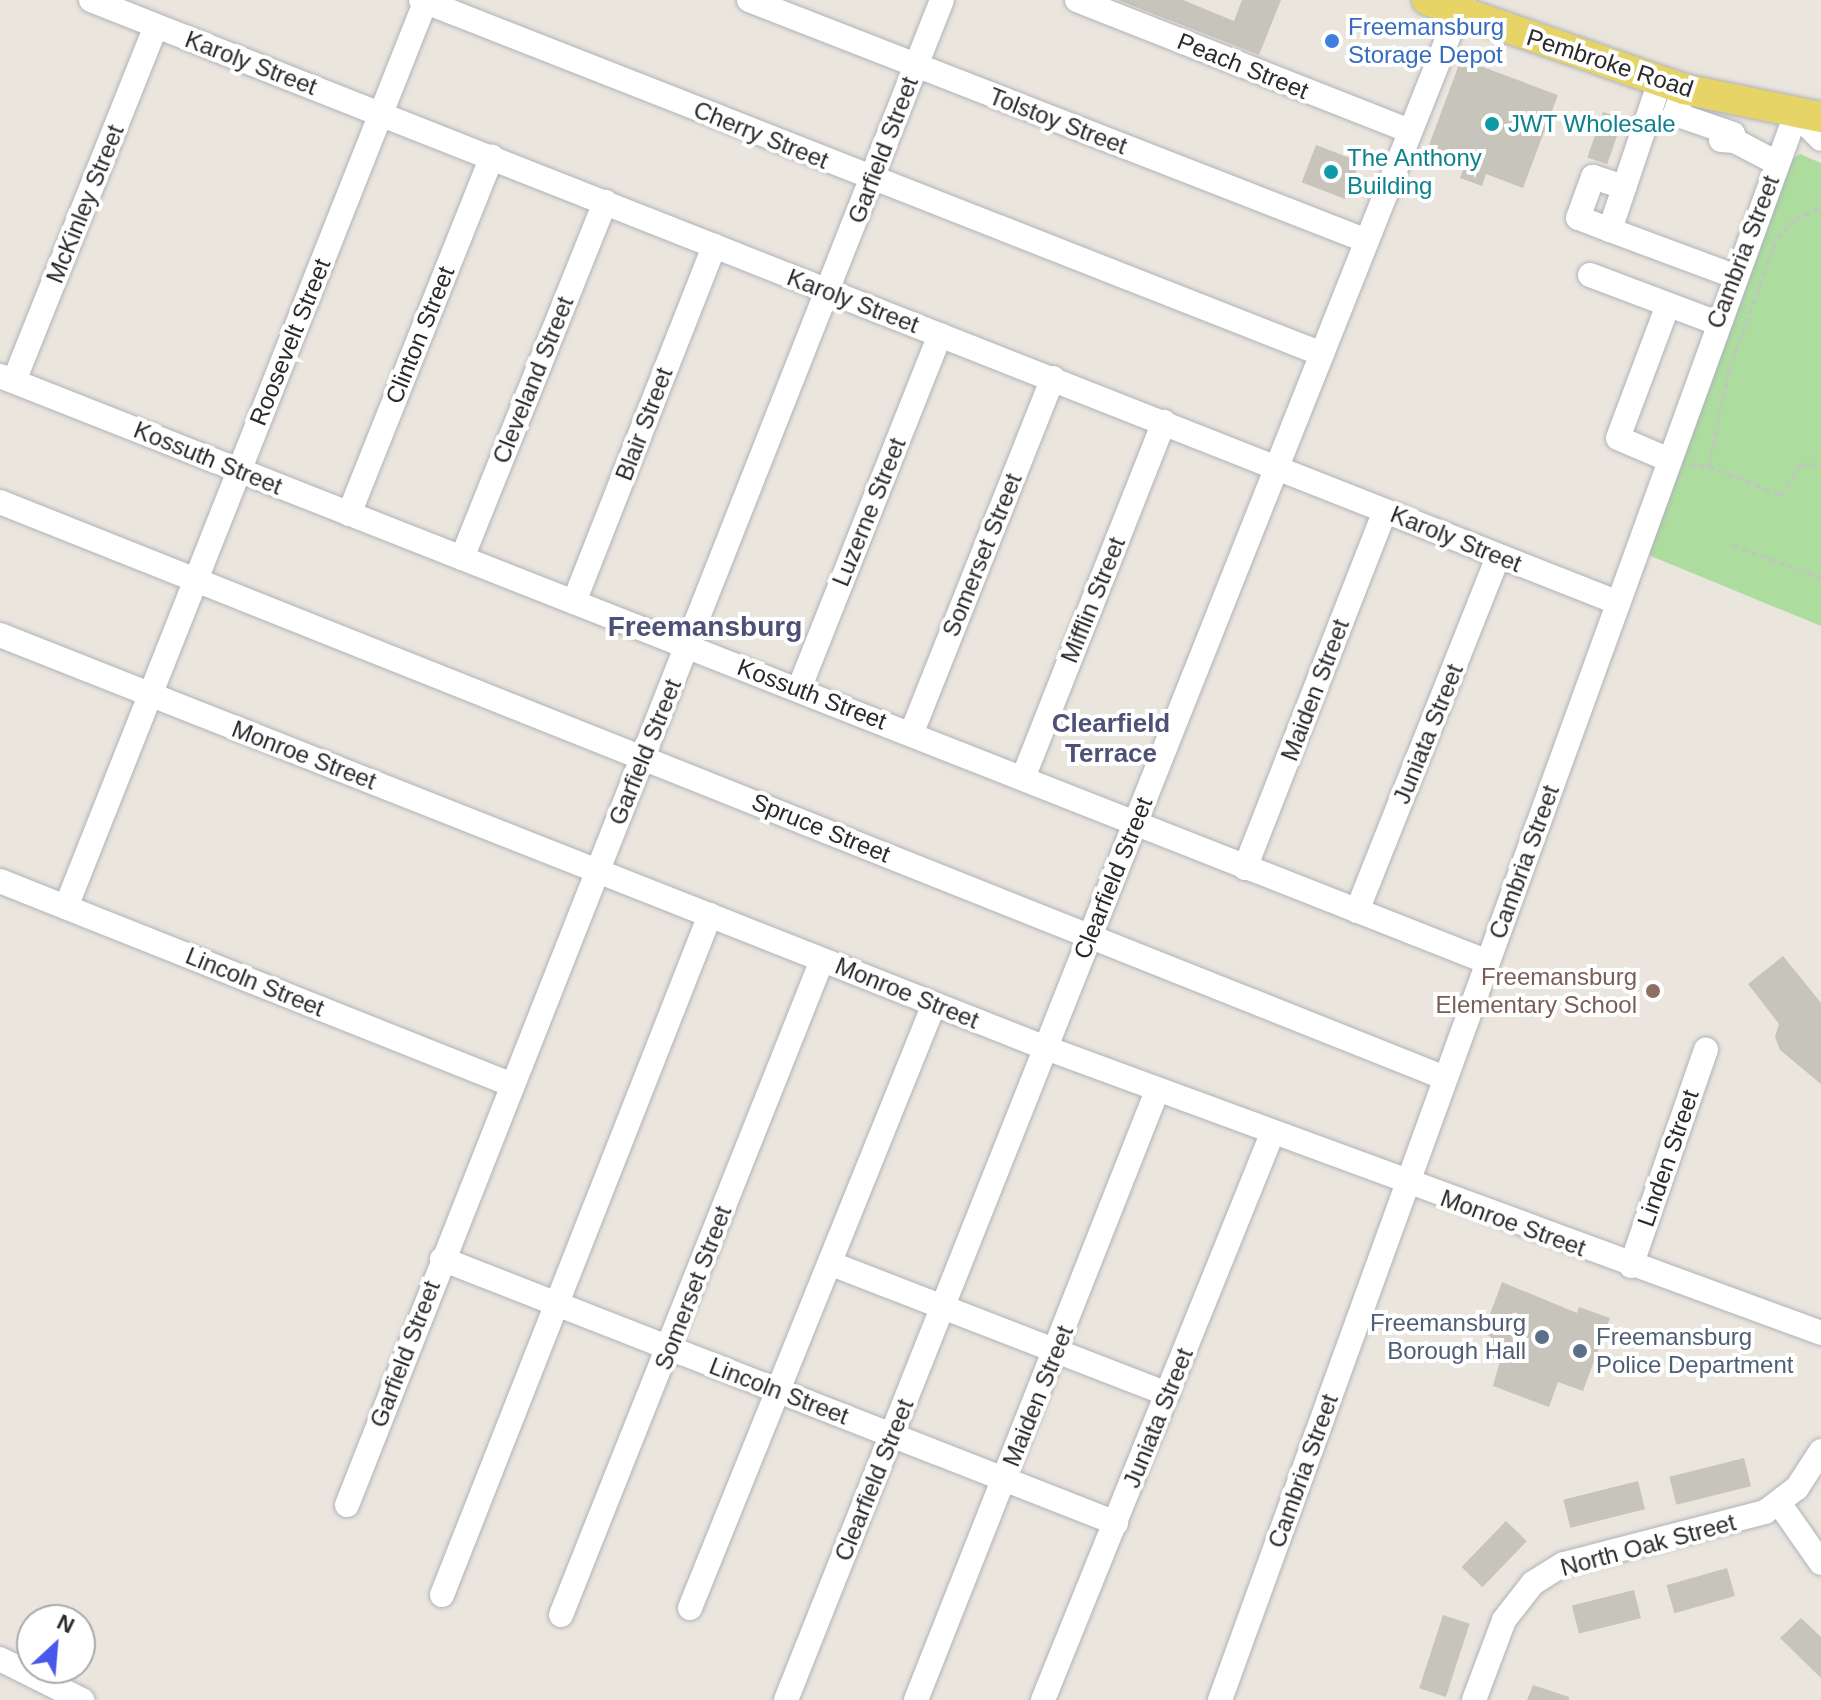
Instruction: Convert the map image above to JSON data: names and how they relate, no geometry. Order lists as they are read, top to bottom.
{
  "streets": {
    "main road": ["Pembroke Road"],
    "street": [
      "Karoly Street",
      "Peach Street",
      "Tolstoy Street",
      "Cherry Street",
      "Garfield Street",
      "McKinley Street",
      "Cambria Street",
      "Clinton Street",
      "Roosevelt Street",
      "Cleveland Street",
      "Blair Street",
      "Kossuth Street",
      "Luzerne Street",
      "Somerset Street",
      "Mifflin Street",
      "Maiden Street",
      "Juniata Street",
      "Monroe Street",
      "Spruce Street",
      "Clearfield Street",
      "Lincoln Street",
      "Linden Street",
      "North Oak Street"
    ]
  },
  "crossings": [
    ["Karoly Street", "Garfield Street"],
    ["Karoly Street", "McKinley Street"],
    ["Karoly Street", "Cambria Street"],
    ["Karoly Street", "Clinton Street"],
    ["Karoly Street", "Roosevelt Street"],
    ["Karoly Street", "Cleveland Street"],
    ["Karoly Street", "Blair Street"],
    ["Karoly Street", "Luzerne Street"],
    ["Karoly Street", "Somerset Street"],
    ["Karoly Street", "Mifflin Street"],
    ["Karoly Street", "Maiden Street"],
    ["Karoly Street", "Juniata Street"],
    ["Karoly Street", "Clearfield Street"],
    ["Pembroke Road", "Cambria Street"],
    ["Pembroke Road", "Clearfield Street"],
    ["Peach Street", "Clearfield Street"],
    ["Tolstoy Street", "Garfield Street"],
    ["Tolstoy Street", "Clearfield Street"],
    ["Cherry Street", "Garfield Street"],
    ["Cherry Street", "Roosevelt Street"],
    ["Cherry Street", "Clearfield Street"],
    ["Garfield Street", "Kossuth Street"],
    ["Garfield Street", "Monroe Street"],
    ["Garfield Street", "Spruce Street"],
    ["Garfield Street", "Lincoln Street"],
    ["McKinley Street", "Kossuth Street"],
    ["Cambria Street", "Kossuth Street"],
    ["Cambria Street", "Monroe Street"],
    ["Cambria Street", "Spruce Street"],
    ["Clinton Street", "Kossuth Street"],
    ["Roosevelt Street", "Kossuth Street"],
    ["Roosevelt Street", "Monroe Street"],
    ["Roosevelt Street", "Spruce Street"],
    ["Roosevelt Street", "Lincoln Street"],
    ["Cleveland Street", "Kossuth Street"],
    ["Blair Street", "Kossuth Street"],
    ["Kossuth Street", "Luzerne Street"],
    ["Kossuth Street", "Somerset Street"],
    ["Kossuth Street", "Mifflin Street"],
    ["Kossuth Street", "Maiden Street"],
    ["Kossuth Street", "Juniata Street"],
    ["Kossuth Street", "Clearfield Street"],
    ["Somerset Street", "Monroe Street"],
    ["Somerset Street", "Lincoln Street"],
    ["Maiden Street", "Monroe Street"],
    ["Maiden Street", "Lincoln Street"],
    ["Juniata Street", "Monroe Street"],
    ["Juniata Street", "Lincoln Street"],
    ["Monroe Street", "Clearfield Street"],
    ["Monroe Street", "Linden Street"],
    ["Spruce Street", "Clearfield Street"],
    ["Clearfield Street", "Lincoln Street"]
  ],
  "districts": ["Freemansburg", "Clearfield Terrace"],
  "places": [
    "Freemansburg Storage Depot",
    "JWT Wholesale",
    "The Anthony Building",
    "Freemansburg Elementary School",
    "Freemansburg Borough Hall",
    "Freemansburg Police Department"
  ],
  "north": "top right"
}
